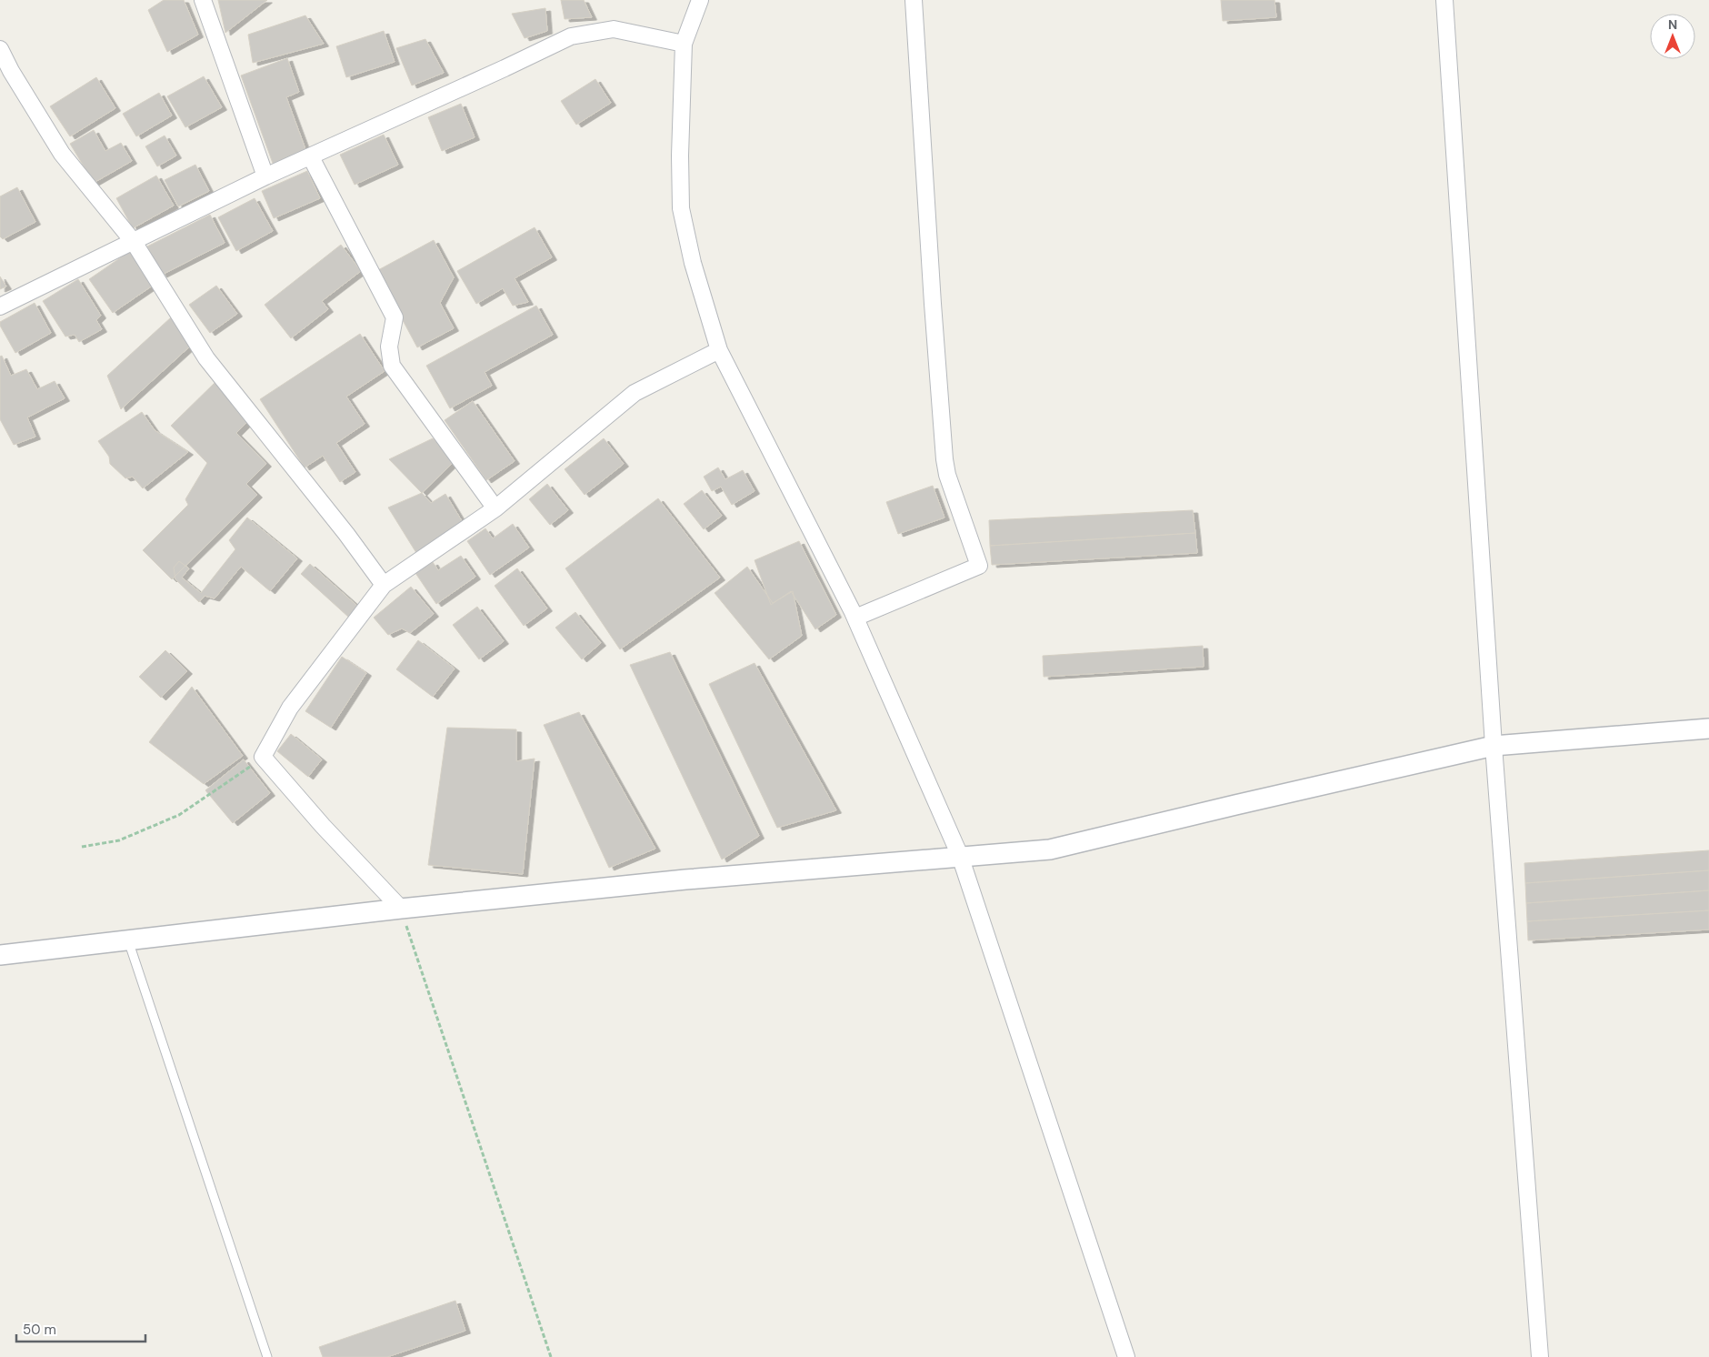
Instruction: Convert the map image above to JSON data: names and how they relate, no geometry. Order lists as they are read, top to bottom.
{
  "scale_bar": "50 m",
  "north": "top"
}
